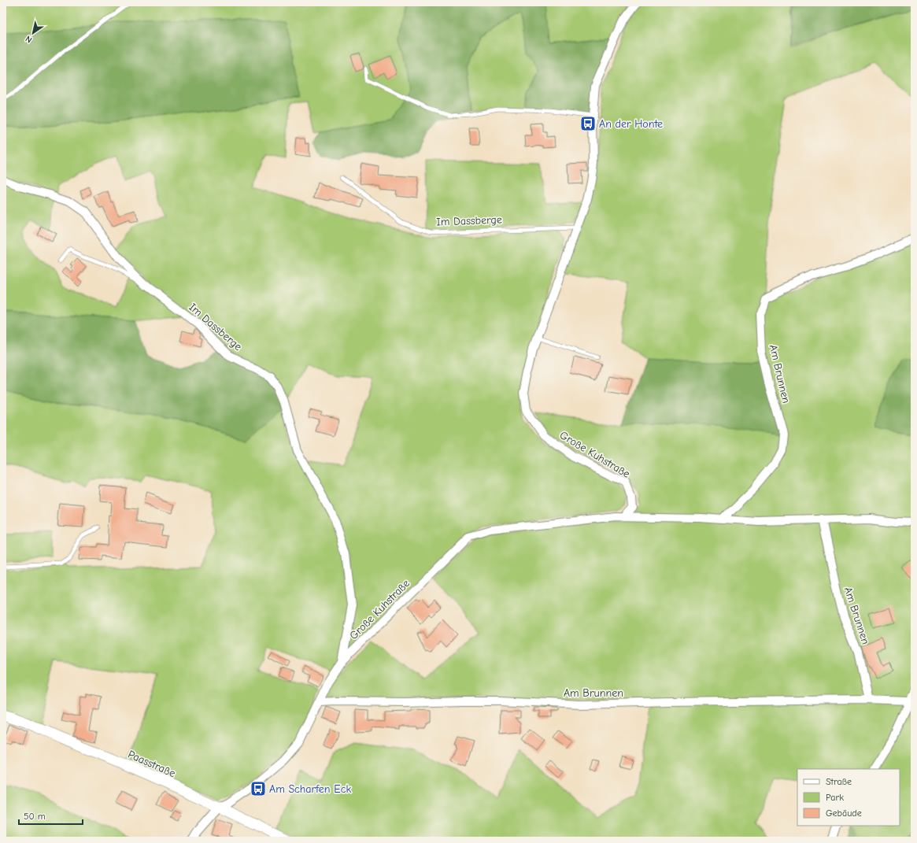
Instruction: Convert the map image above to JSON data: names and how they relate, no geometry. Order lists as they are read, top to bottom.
{
  "streets": {
    "street": [
      "Im Dassberge",
      "Am Brunnen",
      "Große Kuhstraße",
      "Paasstraße"
    ]
  },
  "crossings": [
    ["Im Dassberge", "Große Kuhstraße"],
    ["Am Brunnen", "Große Kuhstraße"],
    ["Große Kuhstraße", "Paasstraße"]
  ],
  "places": {
    "bus stop": ["An der Honte", "Am Scharfen Eck"]
  },
  "legend": ["Straße", "Park", "Gebäude"],
  "scale_bar": "50 m",
  "north": "bottom left"
}
